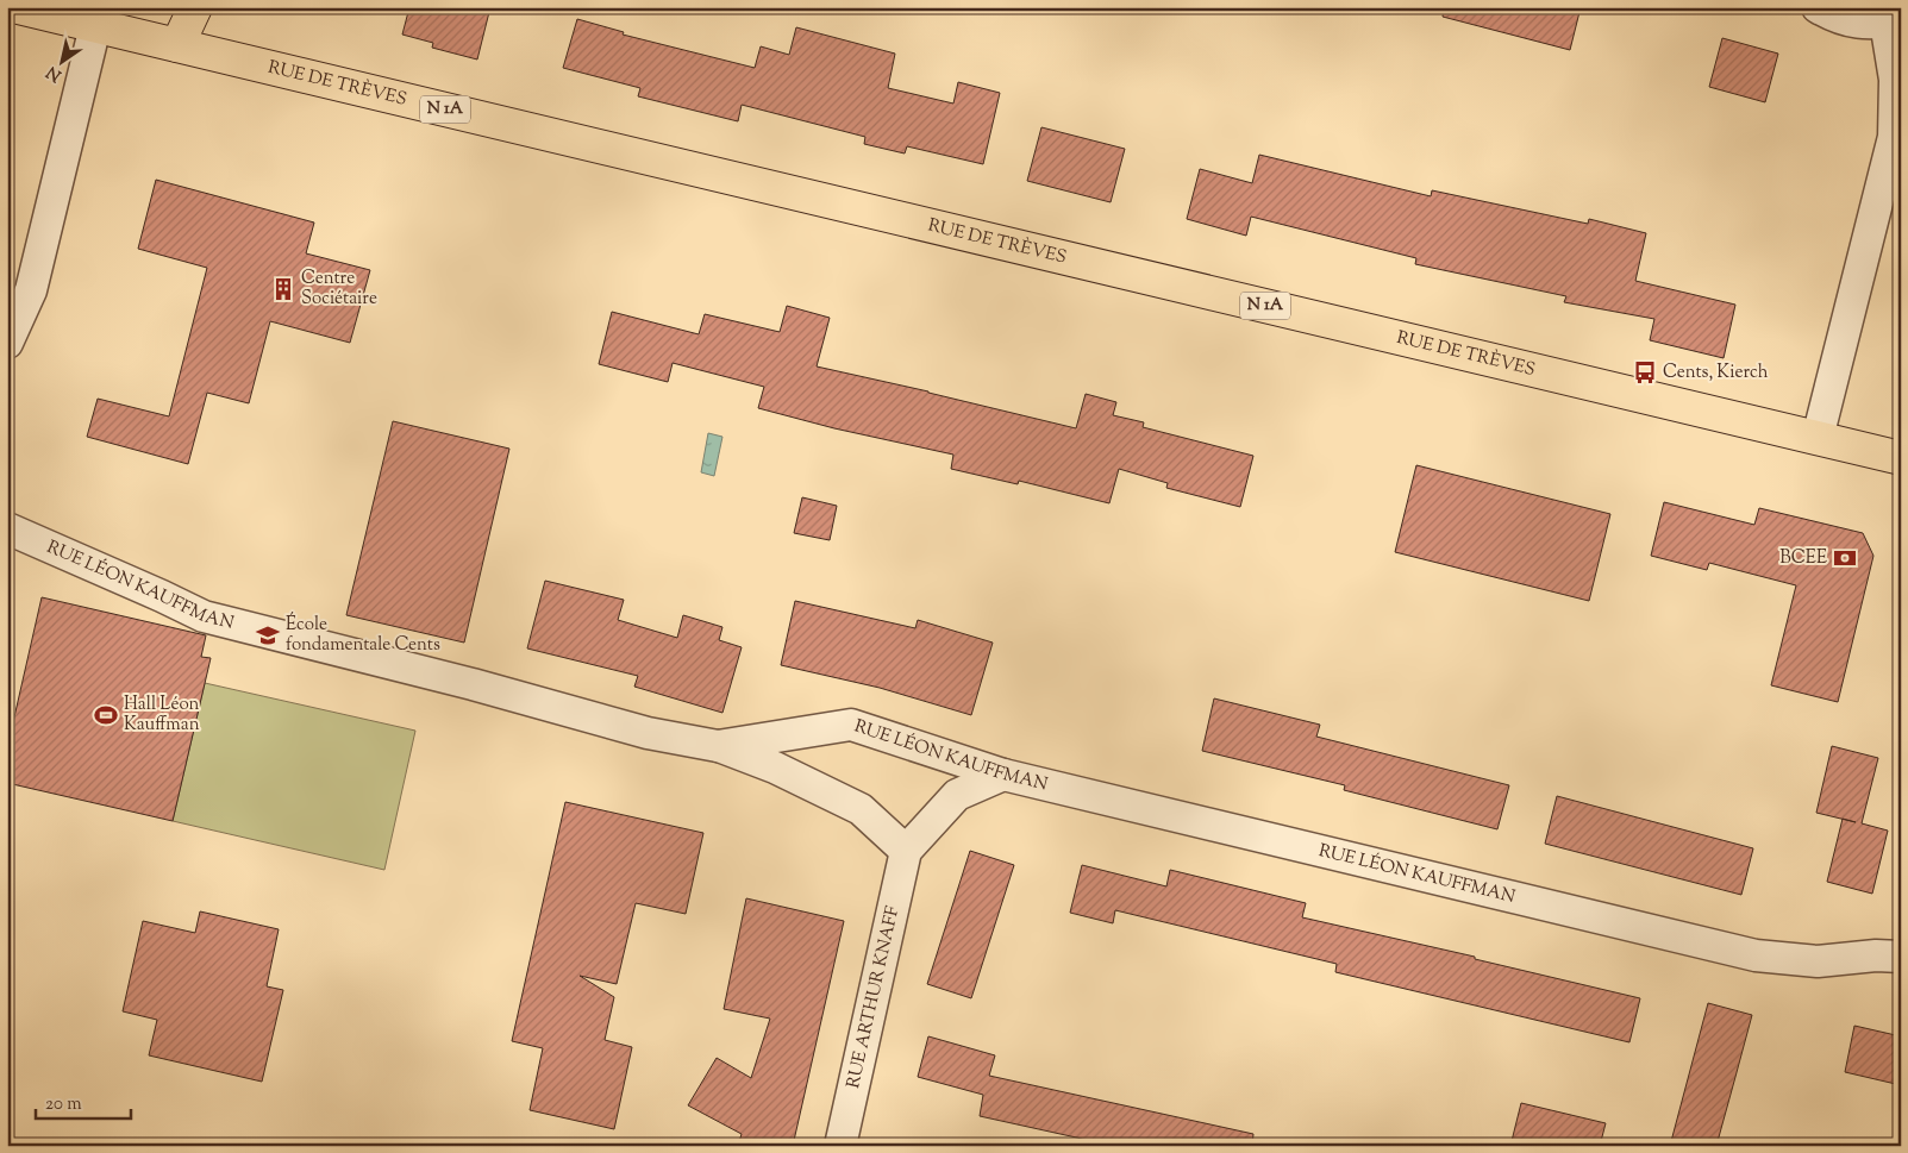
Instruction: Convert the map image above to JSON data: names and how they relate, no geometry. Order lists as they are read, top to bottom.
{
  "streets": {
    "main road": ["RUE DE TRÈVES", "N 1A"],
    "street": ["RUE LÉON KAUFFMAN", "RUE ARTHUR KNAFF"]
  },
  "crossings": [
    ["RUE DE TRÈVES", "N 1A"],
    ["RUE LÉON KAUFFMAN", "RUE ARTHUR KNAFF"]
  ],
  "places": {
    "building": ["Centre Sociétaire"],
    "bus stop": ["Cents, Kierch"],
    "bank": ["BCEE"],
    "school or university": ["École fondamentale Cents"],
    "sports": ["Hall Léon Kauffman"]
  },
  "scale_bar": "20 m",
  "north": "bottom left"
}
